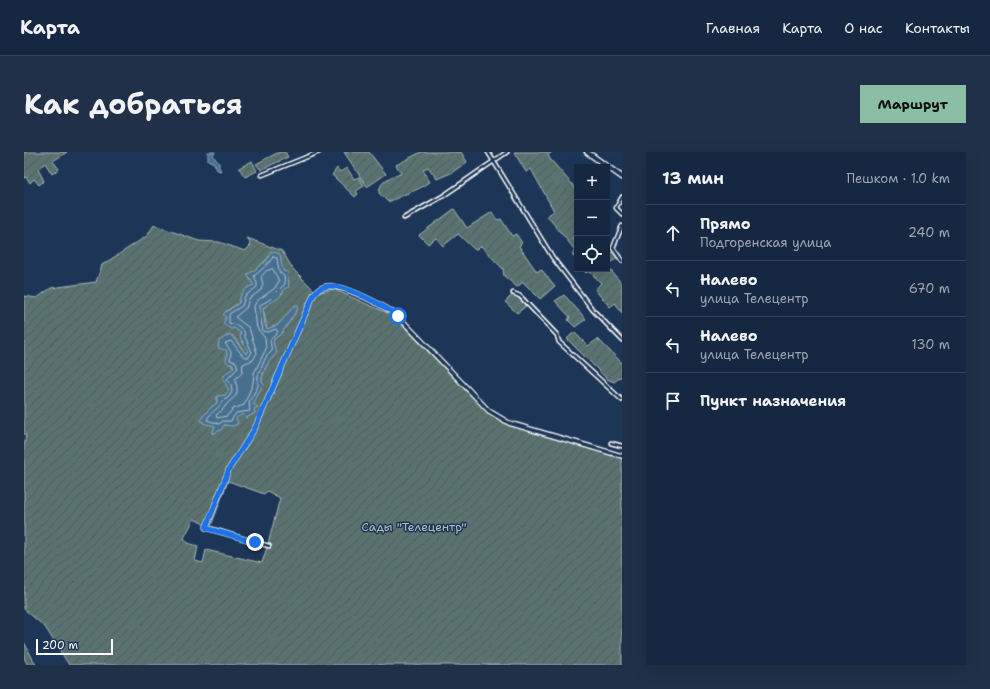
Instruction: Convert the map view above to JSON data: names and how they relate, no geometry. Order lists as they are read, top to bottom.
{
  "parks": ["Сады \"Телецентр\""],
  "scale_bar": "200 m",
  "page": {
    "header": "Карта",
    "nav": [
      "Главная",
      "Карта",
      "О нас",
      "Контакты"
    ],
    "title": "Как добраться",
    "buttons": "Маршрут",
    "heading": ["13 мин", "Пешком · 1.0 km"],
    "map_buttons": ["+", "−"],
    "list": [
      ["Прямо", "Подгоренская улица", "240 m"],
      ["Налево", "улица Телецентр", "670 m"],
      ["Налево", "улица Телецентр", "130 m"],
      "Пункт назначения"
    ],
    "scale": "200 m"
  }
}
